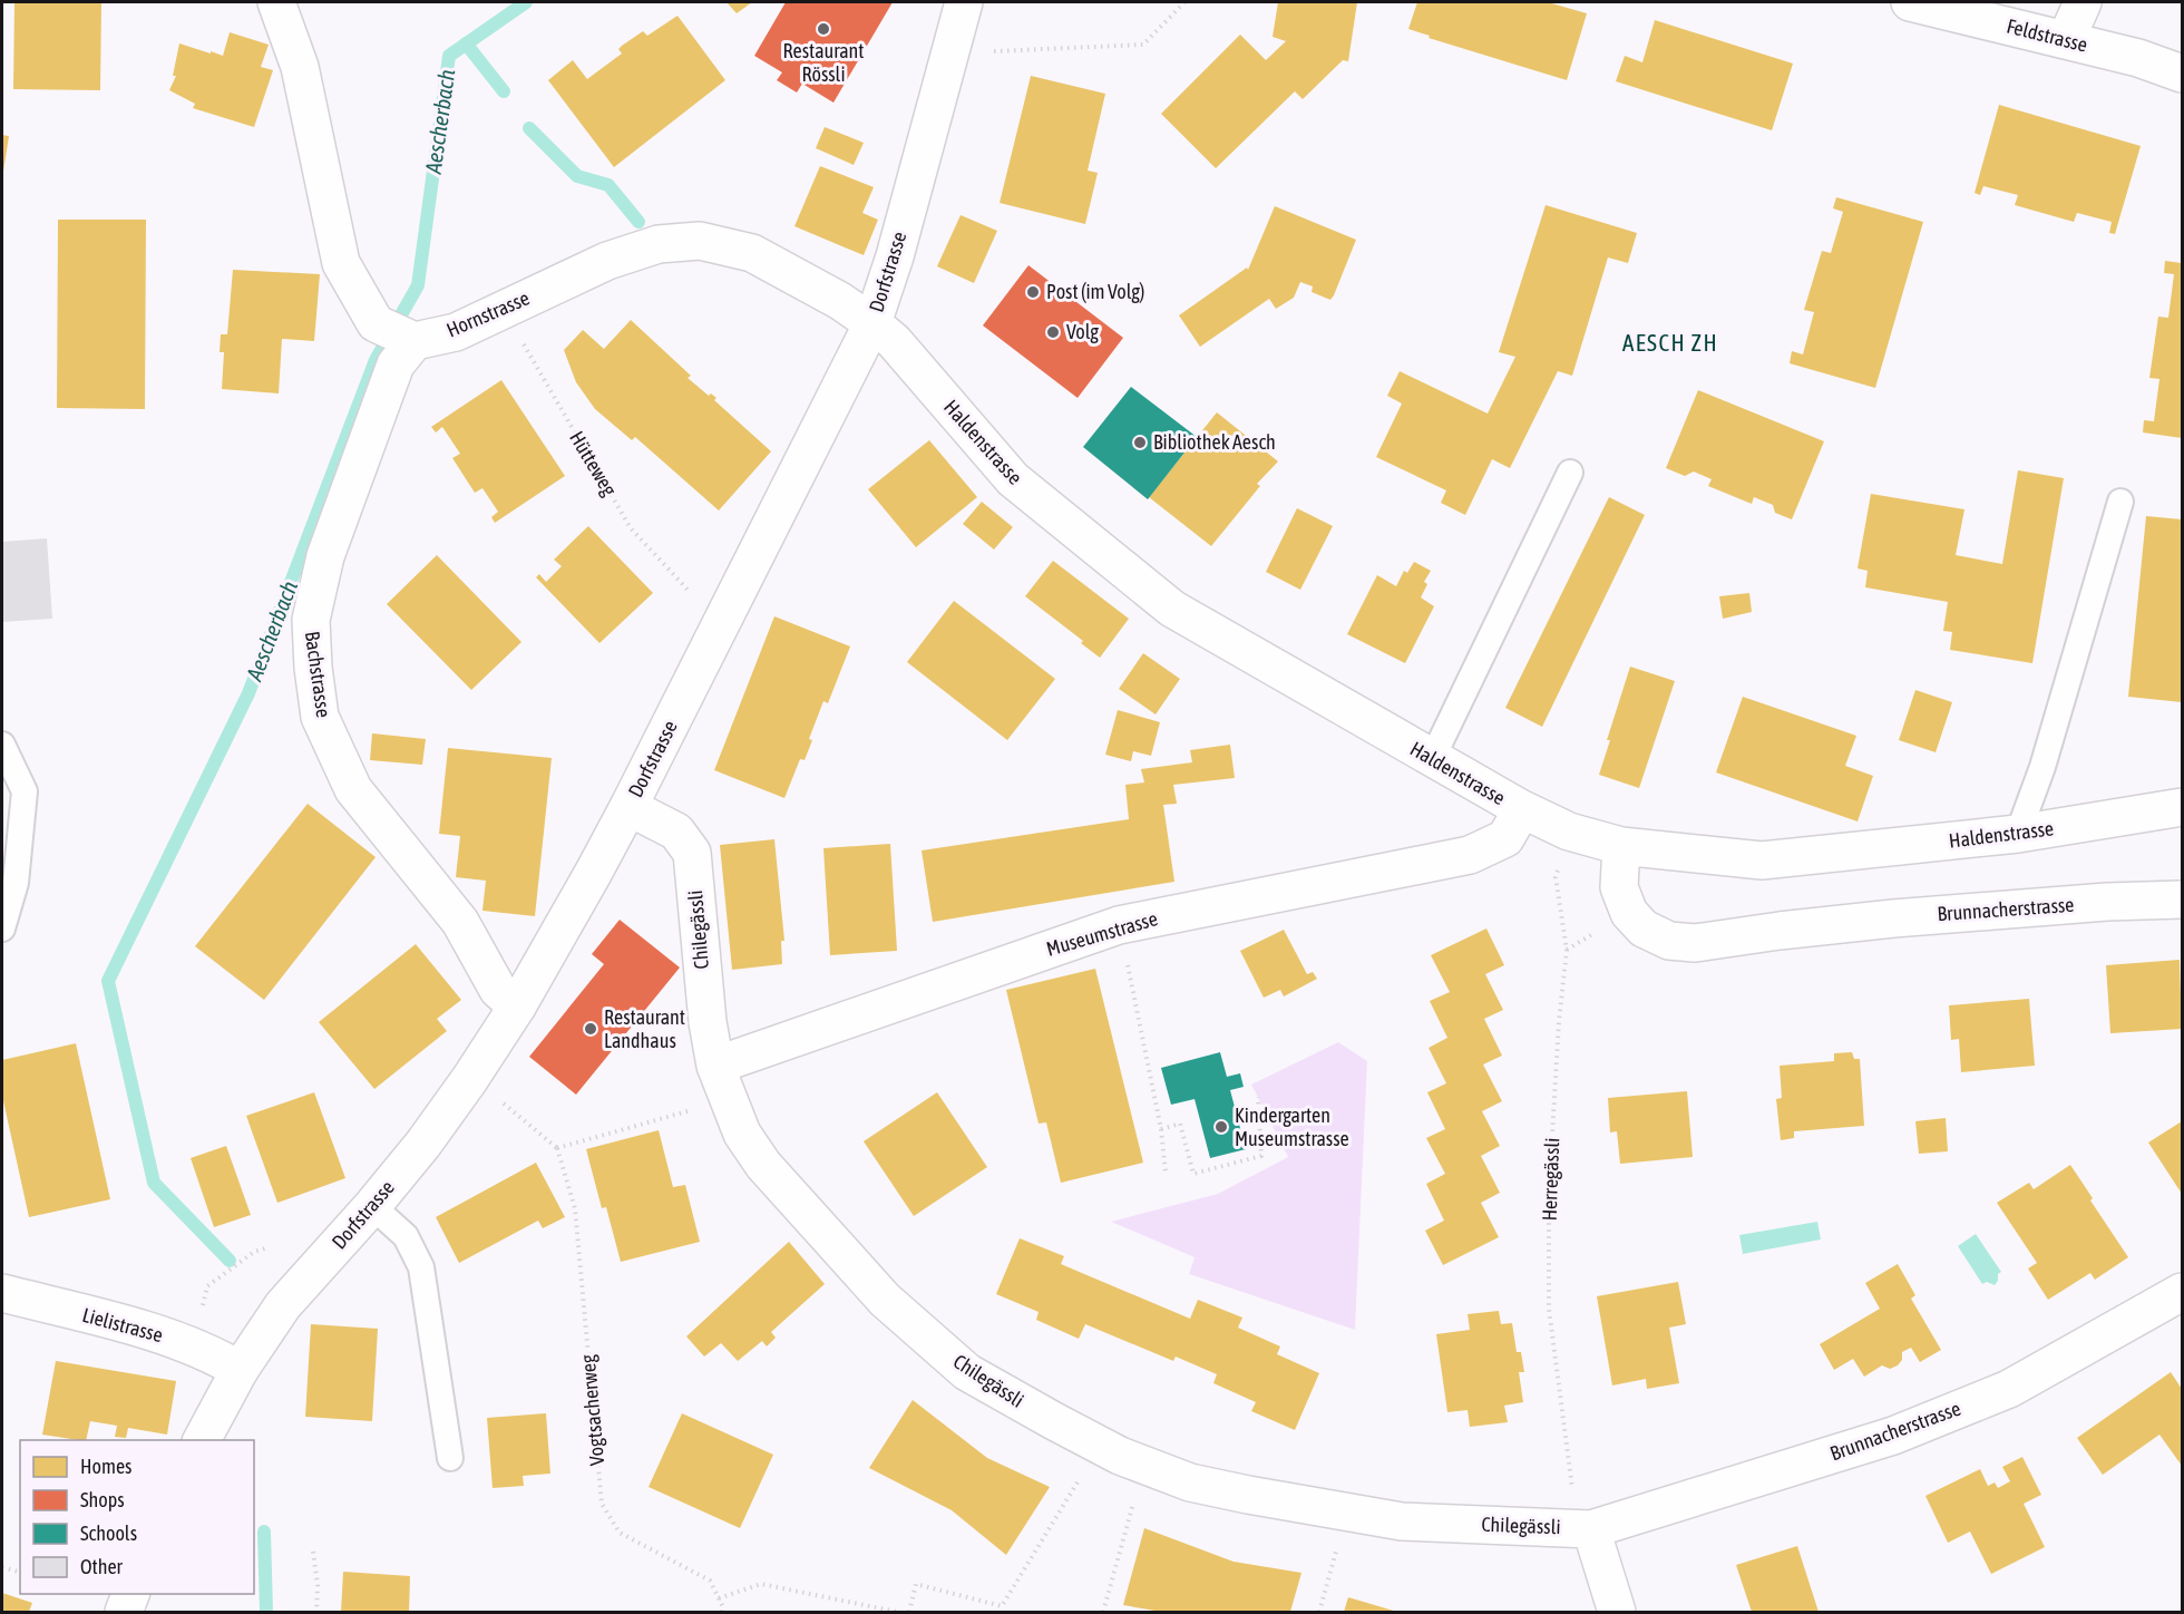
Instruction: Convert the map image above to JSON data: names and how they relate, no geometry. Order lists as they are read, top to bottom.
{
  "streets": {
    "street": [
      "Feldstrasse",
      "Dorfstrasse",
      "Hornstrasse",
      "Haldenstrasse",
      "Bachstrasse",
      "Brunnacherstrasse",
      "Chilegässli",
      "Museumstrasse",
      "Lielistrasse"
    ],
    "path": ["Hütteweg", "Herregässli", "Vogtsacherweg"]
  },
  "crossings": [
    ["Dorfstrasse", "Hornstrasse"],
    ["Dorfstrasse", "Haldenstrasse"],
    ["Dorfstrasse", "Bachstrasse"],
    ["Dorfstrasse", "Chilegässli"],
    ["Dorfstrasse", "Lielistrasse"],
    ["Hornstrasse", "Haldenstrasse"],
    ["Hornstrasse", "Hütteweg"],
    ["Hornstrasse", "Bachstrasse"],
    ["Haldenstrasse", "Brunnacherstrasse"],
    ["Haldenstrasse", "Museumstrasse"],
    ["Haldenstrasse", "Herregässli"],
    ["Brunnacherstrasse", "Chilegässli"],
    ["Brunnacherstrasse", "Herregässli"],
    ["Chilegässli", "Museumstrasse"],
    ["Chilegässli", "Herregässli"]
  ],
  "districts": ["AESCH ZH"],
  "water": ["Aescherbach"],
  "places": [
    "Restaurant Rössli",
    "Post (im Volg)",
    "Volg",
    "Bibliothek Aesch",
    "Restaurant Landhaus",
    "Kindergarten Museumstrasse"
  ],
  "legend": [
    "Homes",
    "Shops",
    "Schools",
    "Other"
  ]
}
